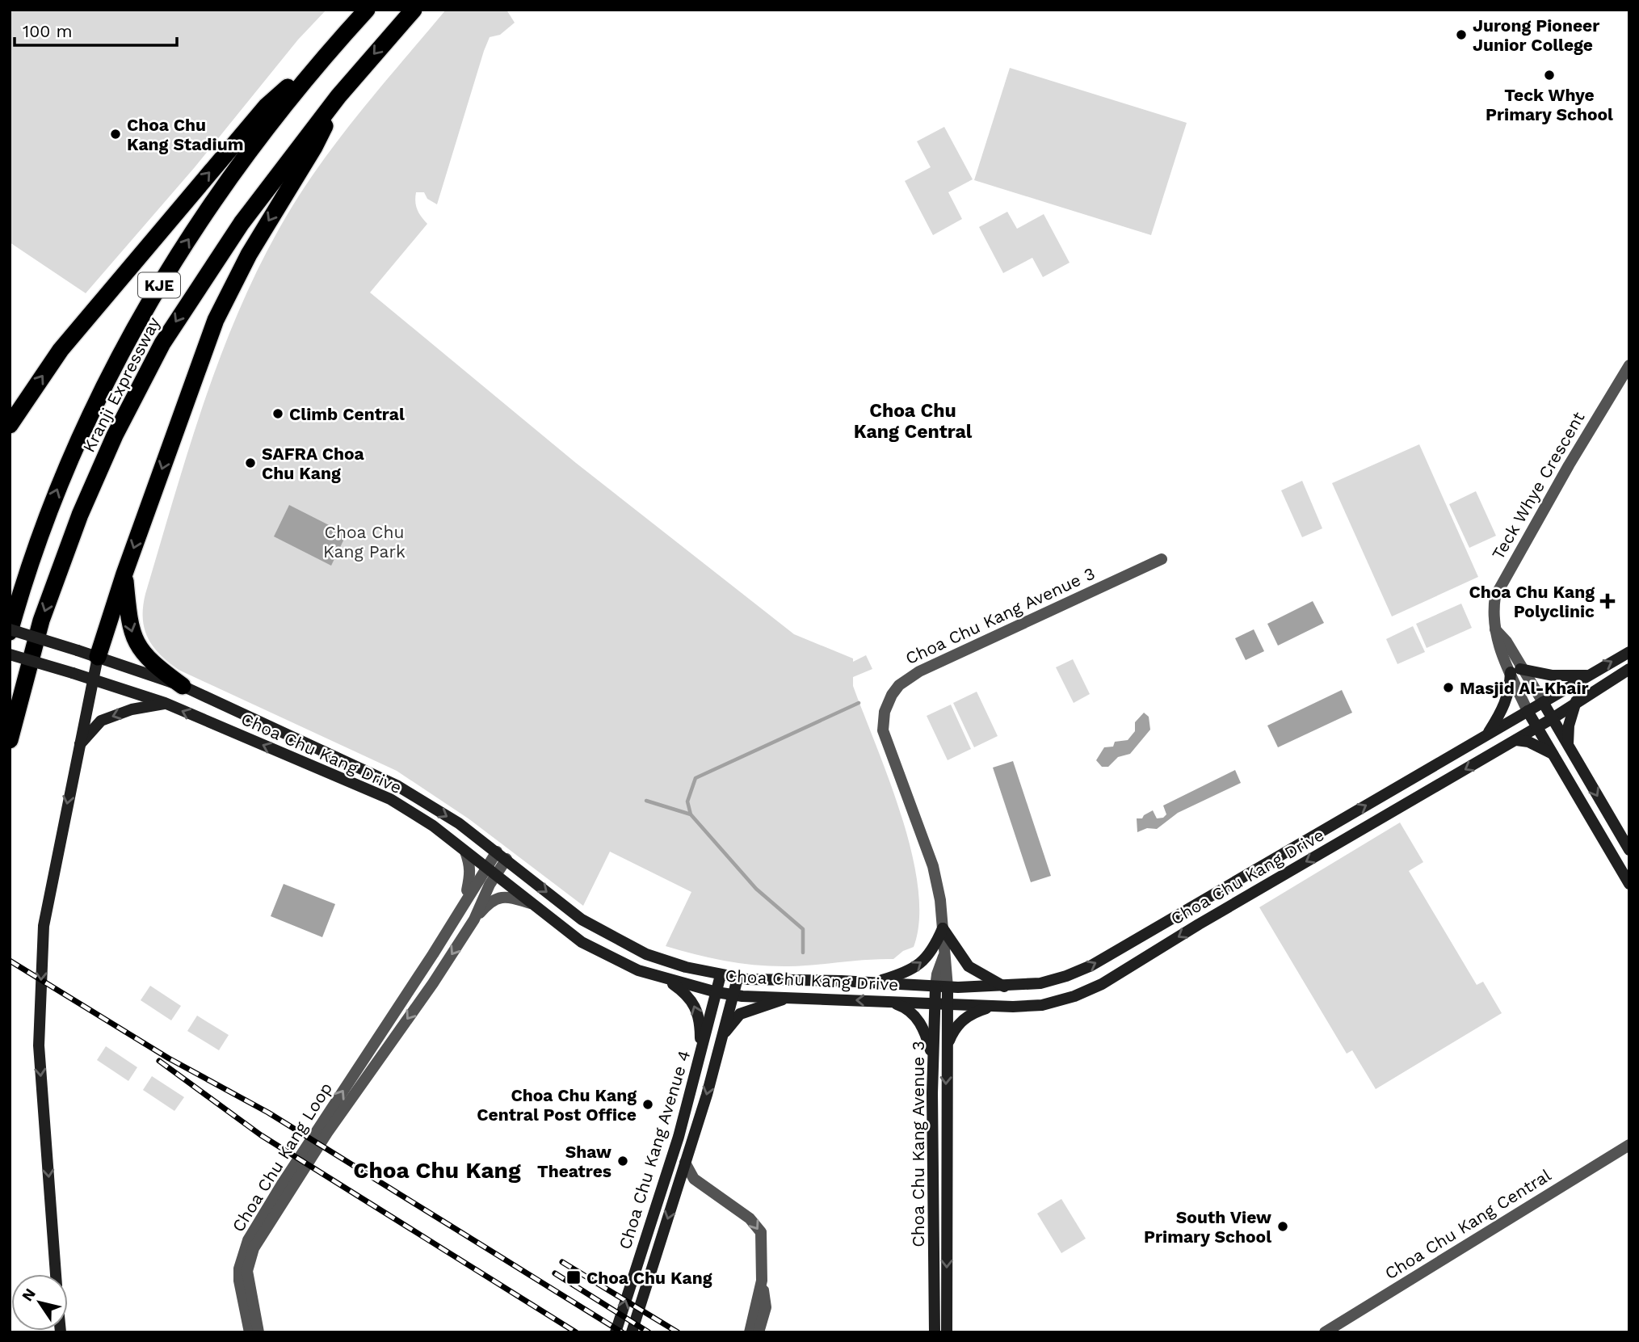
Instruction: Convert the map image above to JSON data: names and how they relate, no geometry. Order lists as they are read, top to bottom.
{
  "streets": {
    "highway": ["KJE", "Kranji Expressway"],
    "main road": ["Choa Chu Kang Avenue 3", "Choa Chu Kang Drive", "Choa Chu Kang Avenue 4"],
    "street": ["Teck Whye Crescent", "Choa Chu Kang Loop", "Choa Chu Kang Central"]
  },
  "crossings": [
    ["Kranji Expressway", "Choa Chu Kang Drive"],
    ["Teck Whye Crescent", "Choa Chu Kang Drive"],
    ["Choa Chu Kang Avenue 3", "Choa Chu Kang Drive"],
    ["Choa Chu Kang Drive", "Choa Chu Kang Avenue 4"],
    ["Choa Chu Kang Drive", "Choa Chu Kang Loop"]
  ],
  "districts": ["Choa Chu Kang Central", "Choa Chu Kang"],
  "parks": ["Choa Chu Kang Park"],
  "places": {
    "other": [
      "Jurong Pioneer Junior College",
      "Teck Whye Primary School",
      "Choa Chu Kang Stadium",
      "Climb Central",
      "SAFRA Choa Chu Kang",
      "Masjid Al-Khair",
      "Choa Chu Kang Central Post Office",
      "Shaw Theatres",
      "South View Primary School"
    ],
    "health": ["Choa Chu Kang Polyclinic"],
    "transit": ["Choa Chu Kang"]
  },
  "scale_bar": "100 m",
  "north": "top left"
}
